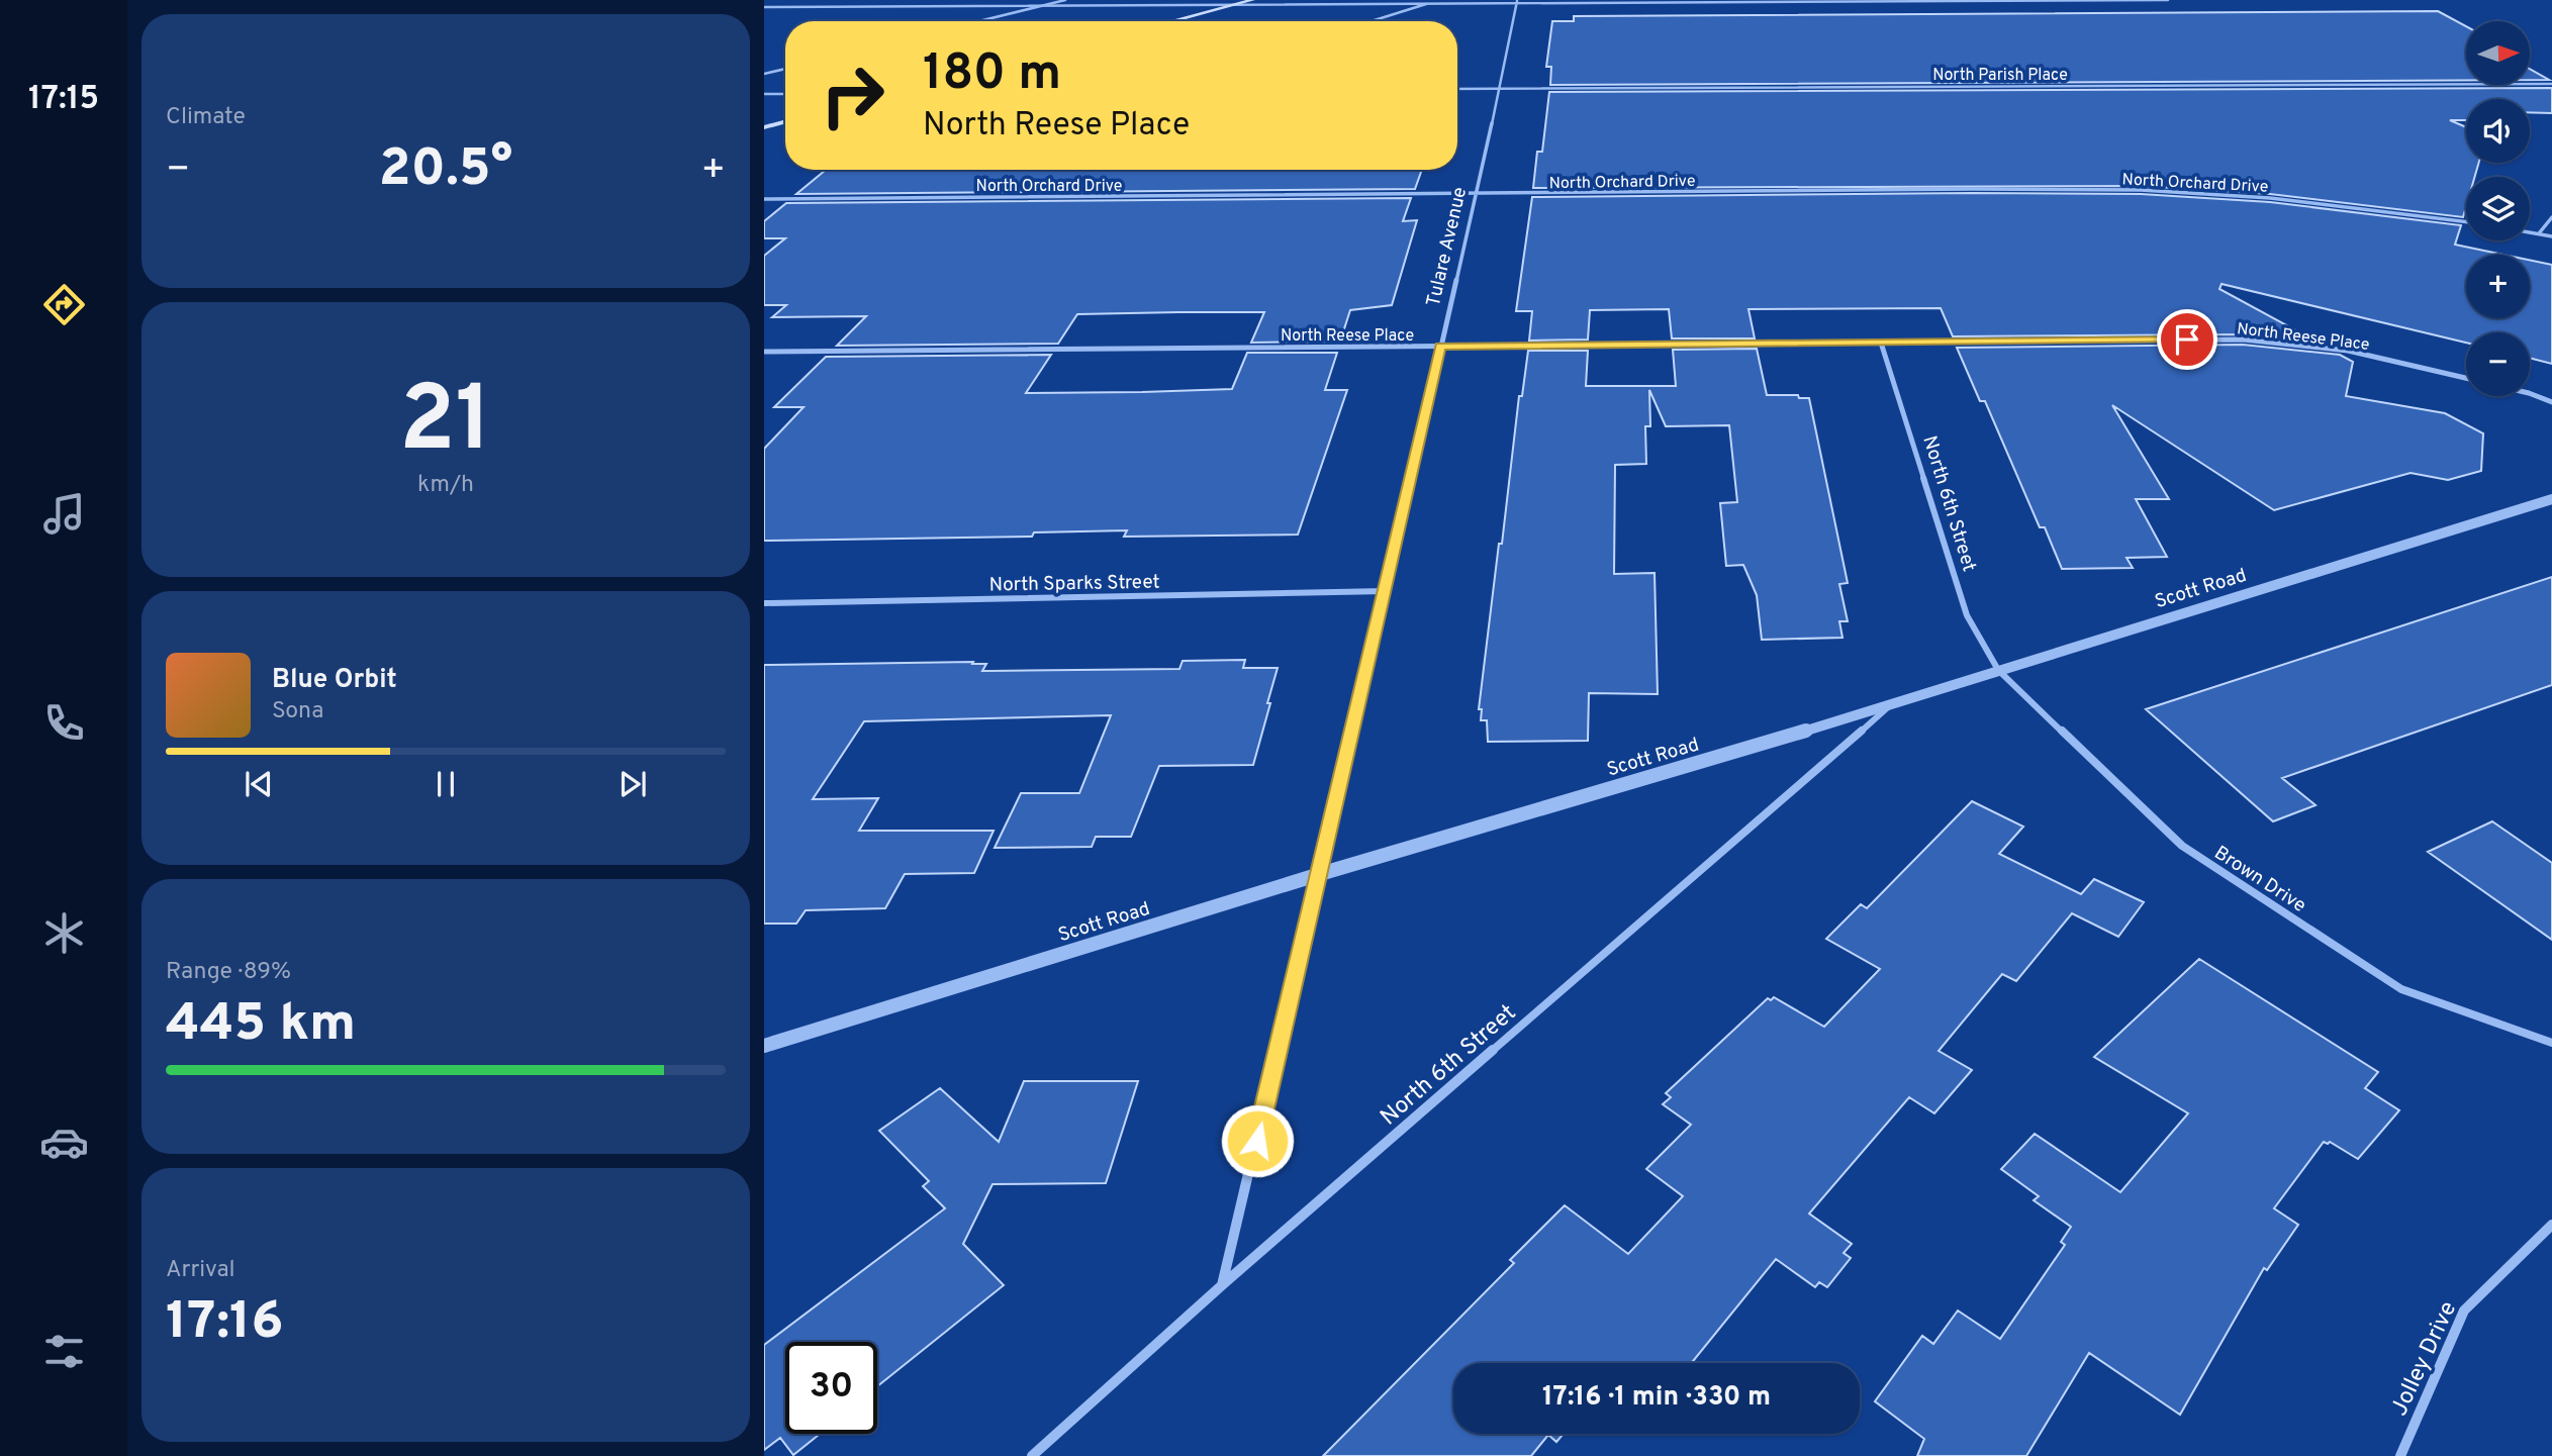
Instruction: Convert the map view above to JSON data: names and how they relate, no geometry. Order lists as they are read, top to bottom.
{
  "streets": {
    "street": [
      "North Parish Place",
      "North Orchard Drive",
      "Tulare Avenue",
      "North Reese Place",
      "North 6th Street",
      "North Sparks Street",
      "Scott Road",
      "Brown Drive",
      "Jolley Drive"
    ]
  },
  "crossings": [
    ["North Parish Place", "Tulare Avenue"],
    ["North Orchard Drive", "Tulare Avenue"],
    ["Tulare Avenue", "North Reese Place"],
    ["Tulare Avenue", "North 6th Street"],
    ["Tulare Avenue", "North Sparks Street"],
    ["Tulare Avenue", "Scott Road"],
    ["North Reese Place", "North 6th Street"],
    ["North 6th Street", "Scott Road"],
    ["North 6th Street", "Brown Drive"],
    ["Scott Road", "Brown Drive"]
  ],
  "north": "right",
  "page": {
    "tabs": "17:15",
    "tile": [
      "Climate",
      ["21", "km/h"],
      ["Range · 89%", "445 km"],
      ["Arrival", "17:16"]
    ],
    "map_buttons": ["+", "−"],
    "turn": ["180 m", "North Reese Place"],
    "heat": ["−", "20.5°", "+"],
    "song": ["Blue Orbit", "Sona"],
    "limit": "30",
    "trip": "17:16 · 1 min · 330 m"
  }
}
